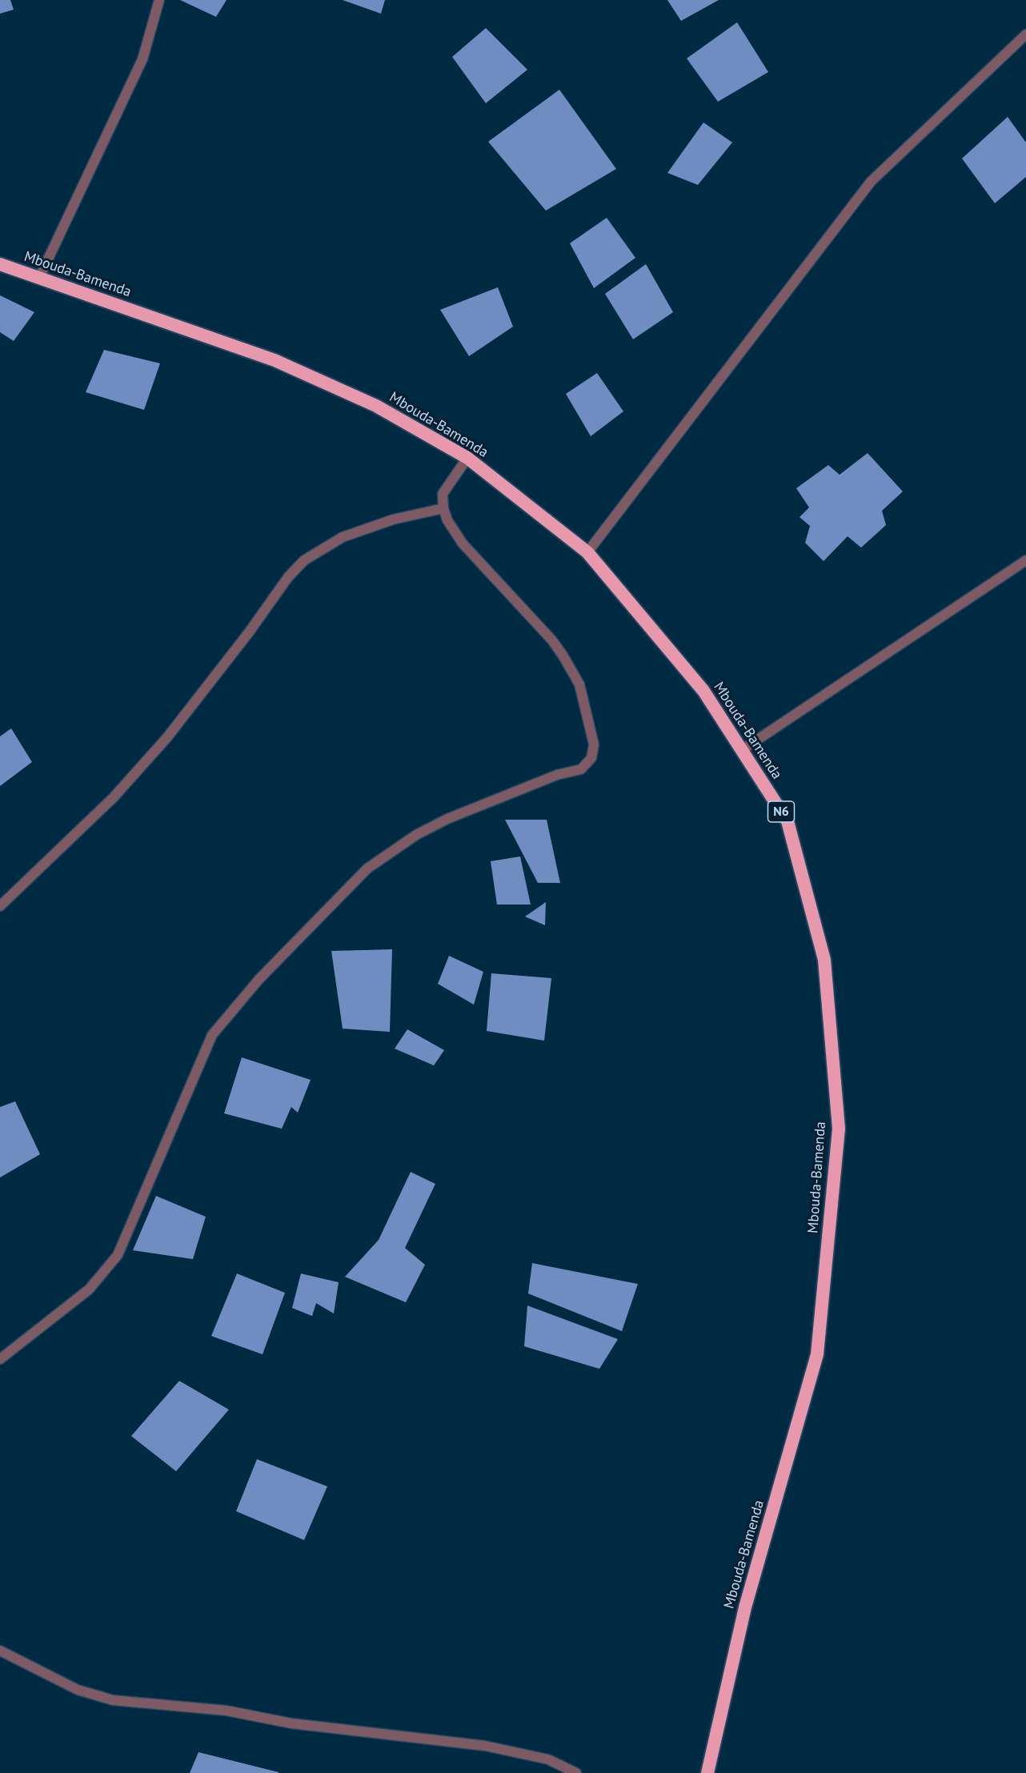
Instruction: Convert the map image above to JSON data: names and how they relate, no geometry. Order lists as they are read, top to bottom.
{
  "streets": {
    "highway": ["Mbouda-Bamenda", "N6"]
  }
}
